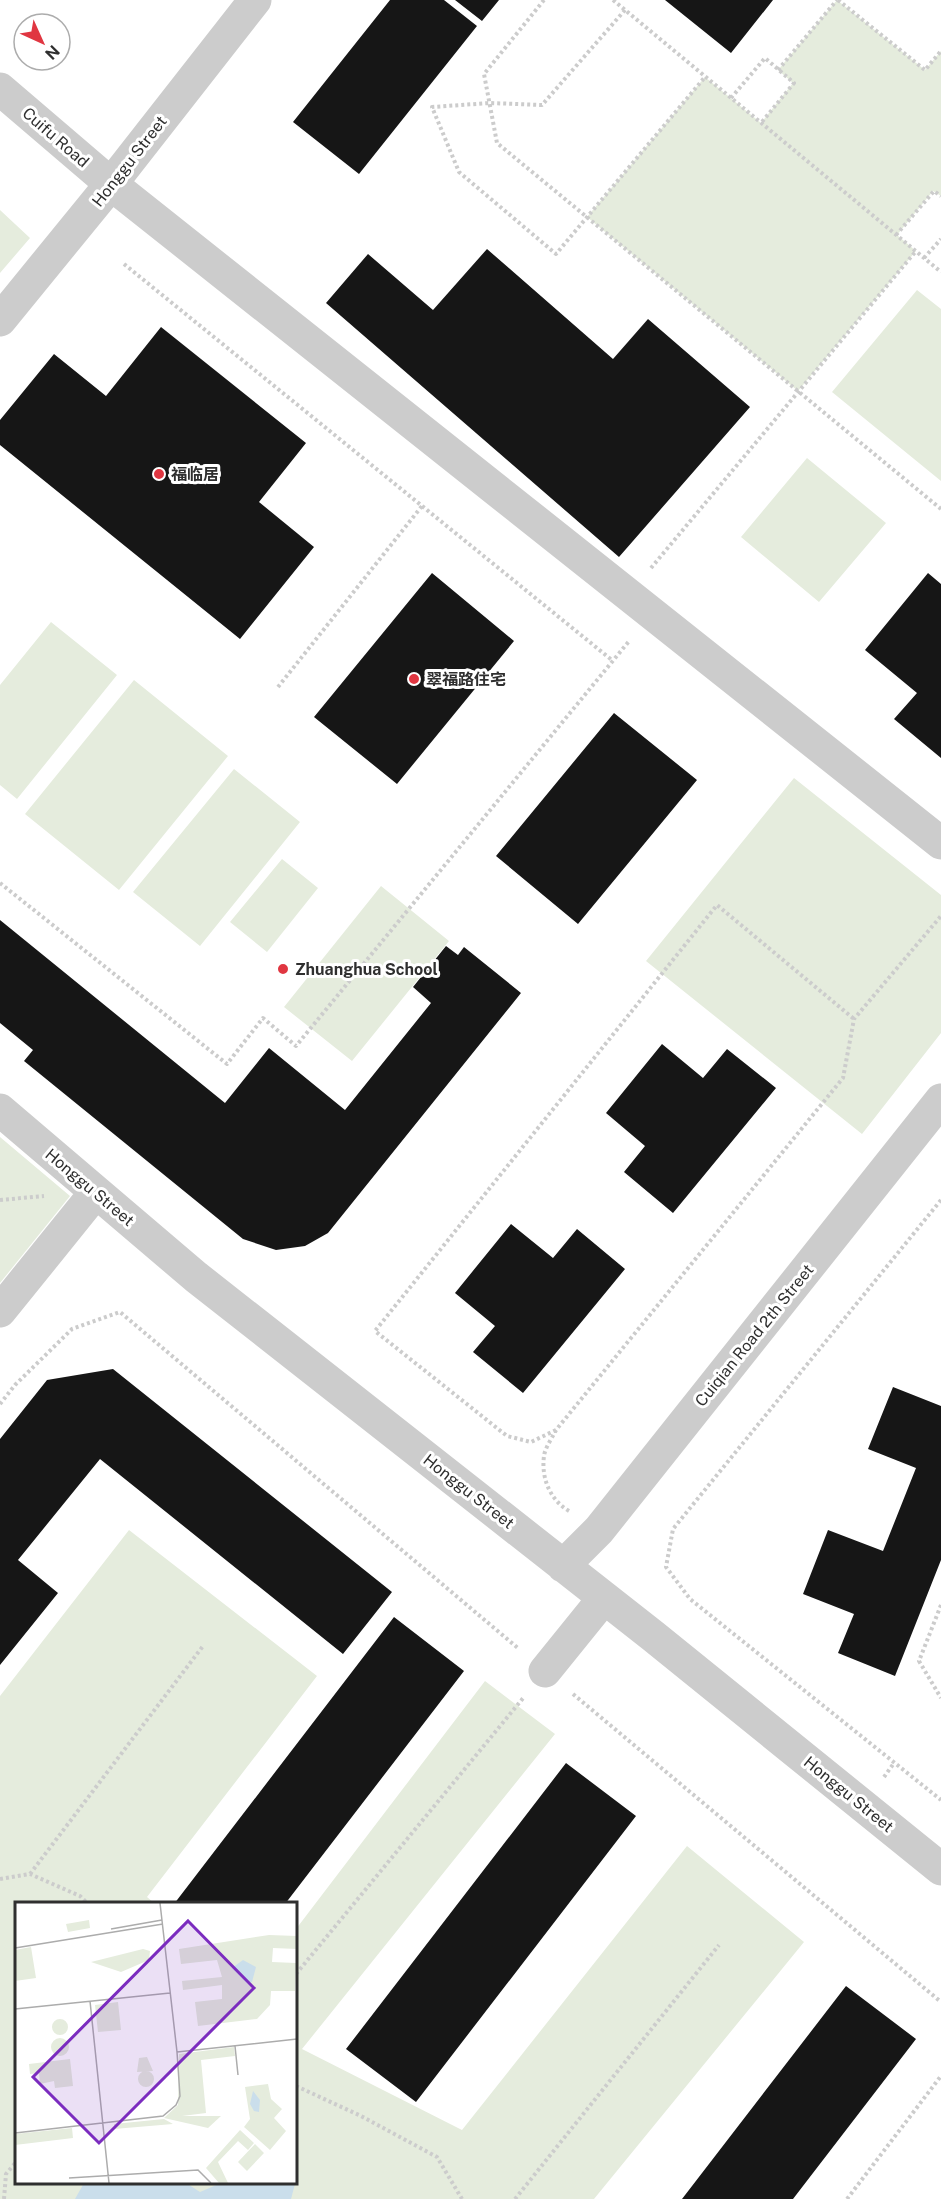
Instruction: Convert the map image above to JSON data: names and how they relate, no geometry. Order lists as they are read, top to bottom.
{
  "streets": {
    "street": ["Cuifu Road", "Honggu Street", "Cuiqian Road 2th Street"]
  },
  "crossings": [
    ["Cuifu Road", "Honggu Street"],
    ["Honggu Street", "Cuiqian Road 2th Street"]
  ],
  "places": ["福临居", "翠福路住宅", "Zhuanghua School"],
  "north": "bottom right"
}
